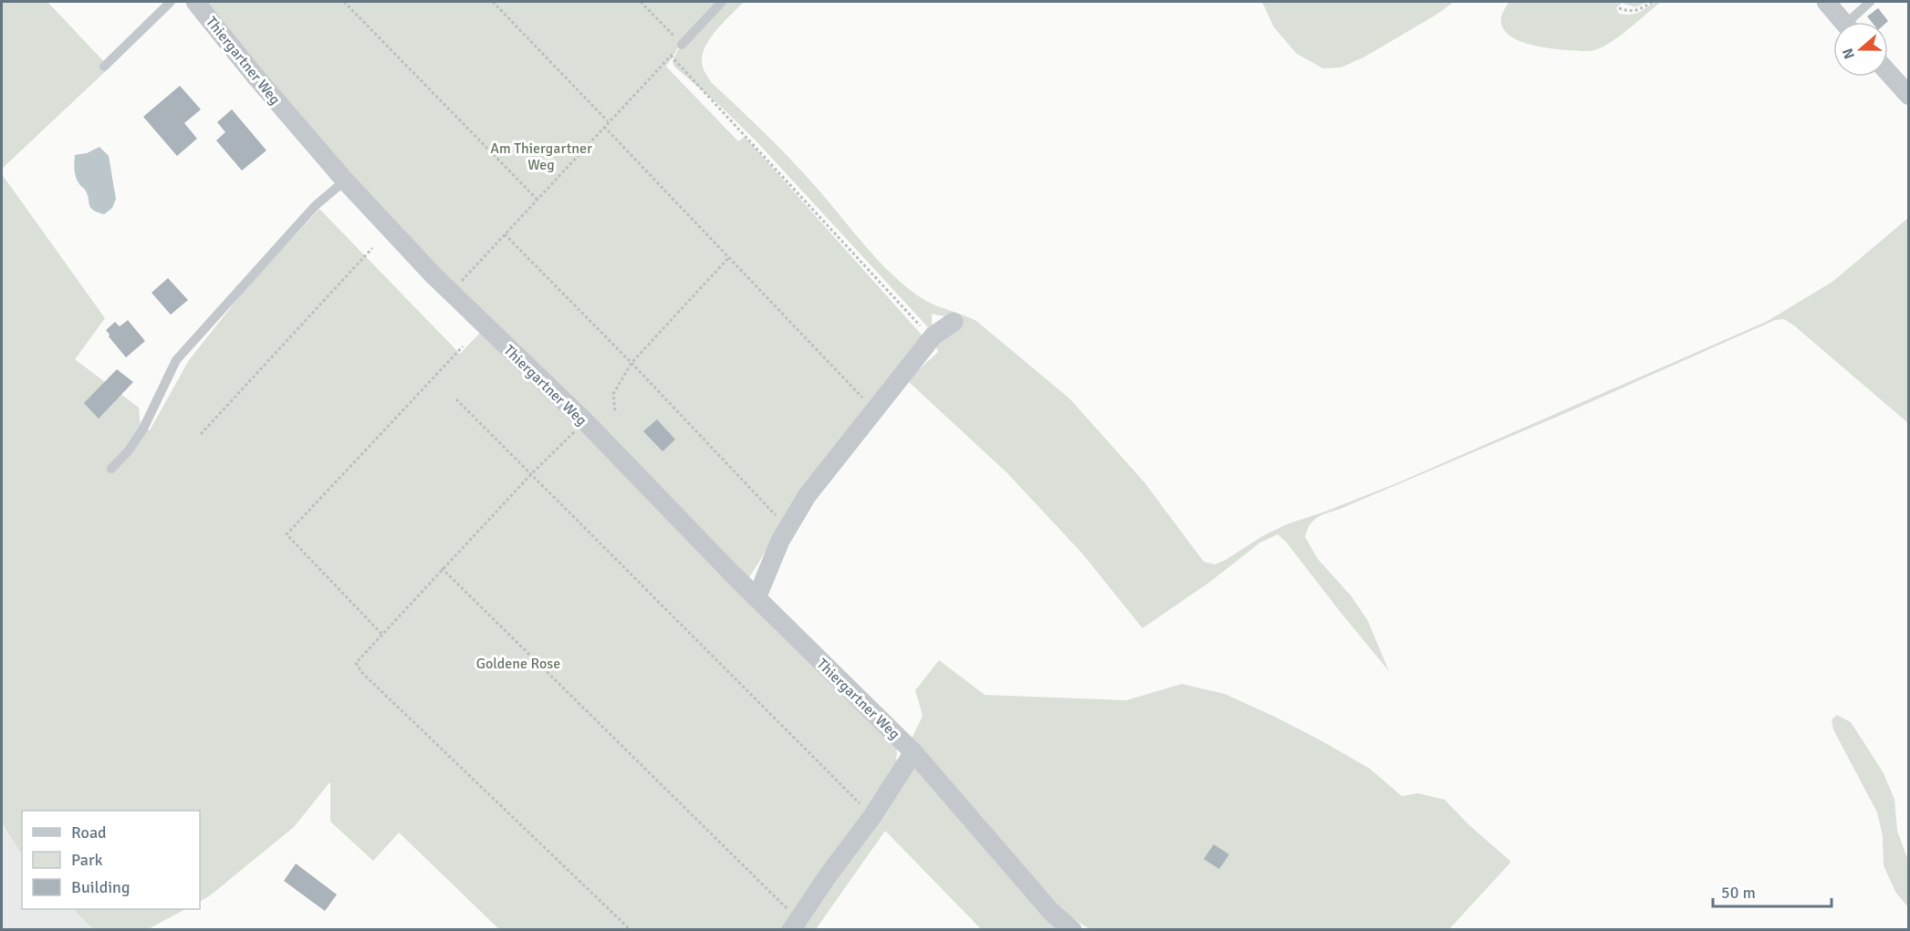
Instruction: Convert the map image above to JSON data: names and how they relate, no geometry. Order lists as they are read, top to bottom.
{
  "streets": {
    "street": ["Thiergartner Weg"]
  },
  "parks": ["Am Thiergartner Weg", "Goldene Rose"],
  "legend": ["Road", "Park", "Building"],
  "scale_bar": "50 m",
  "north": "left"
}
